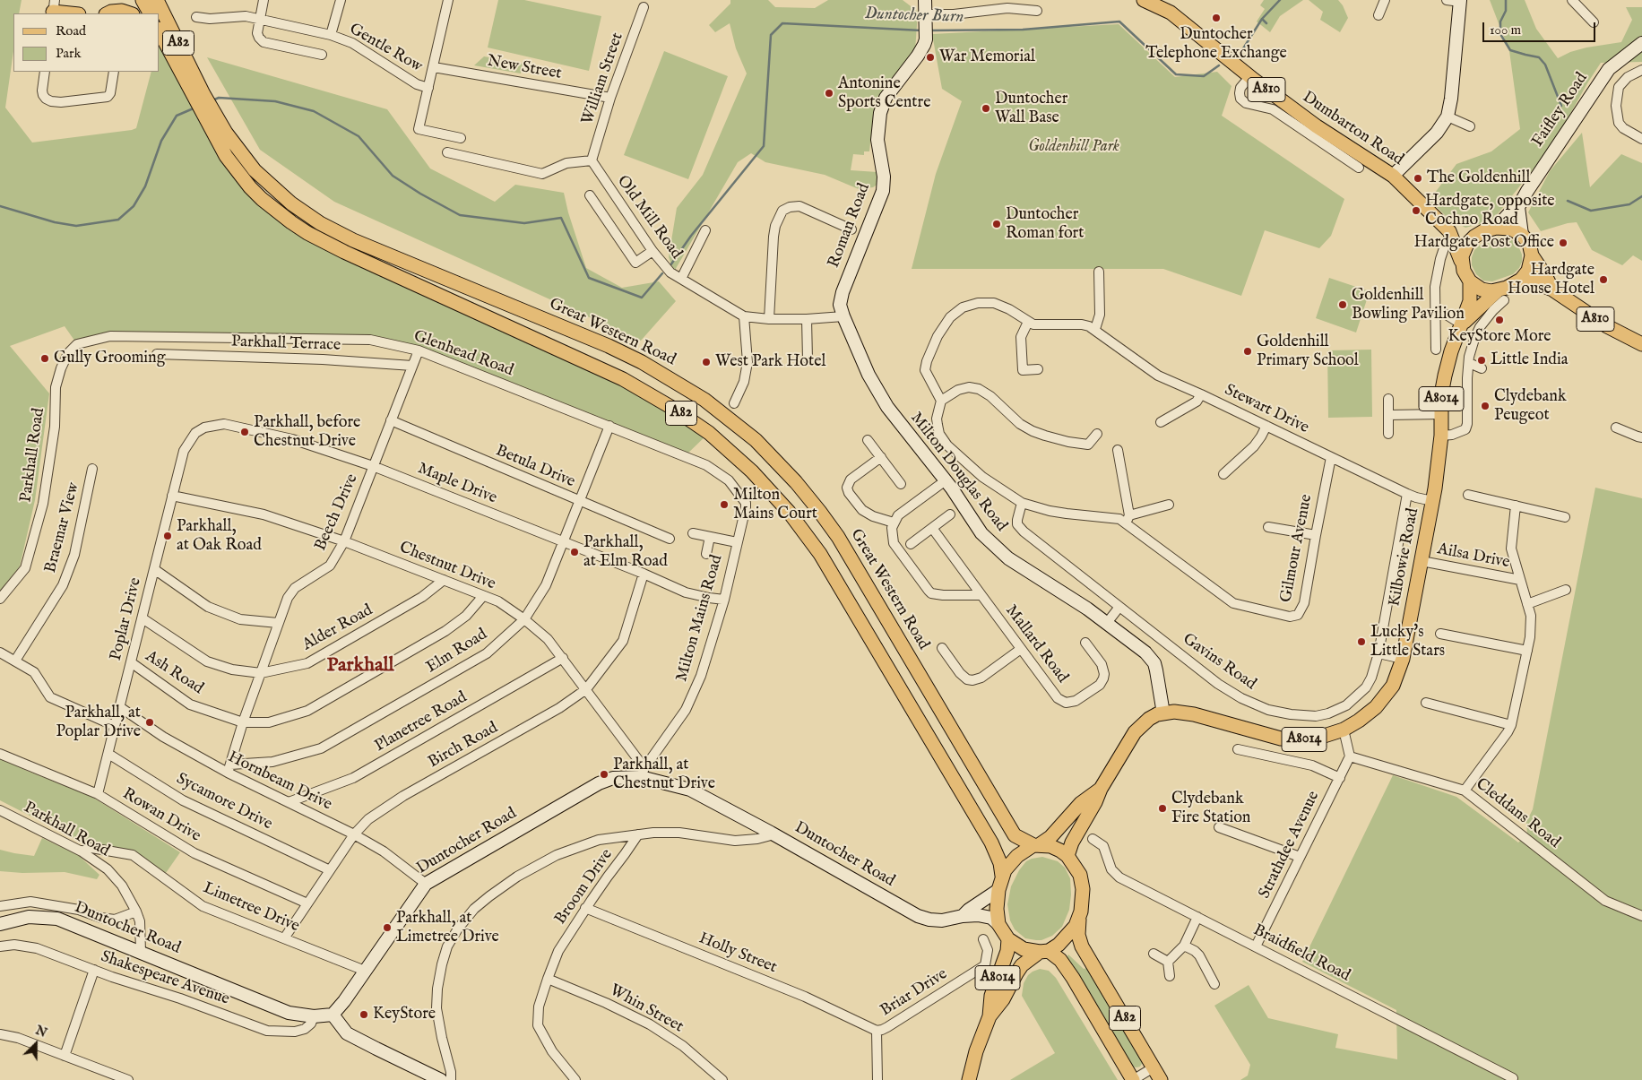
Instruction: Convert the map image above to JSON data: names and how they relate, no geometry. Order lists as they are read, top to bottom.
{
  "streets": {
    "main road": [
      "A82",
      "A810",
      "Dumbarton Road",
      "Great Western Road",
      "A8014",
      "Kilbowie Road"
    ],
    "street": [
      "Gentle Row",
      "New Street",
      "William Street",
      "Faifley Road",
      "Old Mill Road",
      "Roman Road",
      "Parkhall Terrace",
      "Glenhead Road",
      "Stewart Drive",
      "Parkhall Road",
      "Betula Drive",
      "Milton Douglas Road",
      "Maple Drive",
      "Beech Drive",
      "Braemar View",
      "Gilmour Avenue",
      "Ailsa Drive",
      "Chestnut Drive",
      "Milton Mains Road",
      "Poplar Drive",
      "Alder Road",
      "Mallard Road",
      "Elm Road",
      "Gavins Road",
      "Ash Road",
      "Planetree Road",
      "Birch Road",
      "Hornbeam Drive",
      "Sycamore Drive",
      "Cleddans Road",
      "Rowan Drive",
      "Duntocher Road",
      "Strathdee Avenue",
      "Broom Drive",
      "Limetree Drive",
      "Holly Street",
      "Braidfield Road",
      "Shakespeare Avenue",
      "Briar Drive",
      "Whin Street"
    ]
  },
  "crossings": [
    ["A82", "Great Western Road"],
    ["A82", "A8014"],
    ["A82", "Kilbowie Road"],
    ["A82", "Duntocher Road"],
    ["New Street", "William Street"],
    ["William Street", "Old Mill Road"],
    ["A810", "Faifley Road"],
    ["A810", "Dumbarton Road"],
    ["A810", "Kilbowie Road"],
    ["Faifley Road", "Kilbowie Road"],
    ["Old Mill Road", "Roman Road"],
    ["Old Mill Road", "Milton Douglas Road"],
    ["Roman Road", "Milton Douglas Road"],
    ["Great Western Road", "A8014"],
    ["Great Western Road", "Kilbowie Road"],
    ["Great Western Road", "Duntocher Road"],
    ["Parkhall Terrace", "Beech Drive"],
    ["Glenhead Road", "Parkhall Road"],
    ["Glenhead Road", "Beech Drive"],
    ["Glenhead Road", "Milton Mains Road"],
    ["Glenhead Road", "Elm Road"],
    ["A8014", "Kilbowie Road"],
    ["A8014", "Duntocher Road"],
    ["Stewart Drive", "Gilmour Avenue"],
    ["Stewart Drive", "Kilbowie Road"],
    ["Stewart Drive", "Gavins Road"],
    ["Parkhall Road", "Duntocher Road"],
    ["Parkhall Road", "Limetree Drive"],
    ["Betula Drive", "Beech Drive"],
    ["Betula Drive", "Elm Road"],
    ["Milton Douglas Road", "Kilbowie Road"],
    ["Maple Drive", "Beech Drive"],
    ["Maple Drive", "Milton Mains Road"],
    ["Maple Drive", "Poplar Drive"],
    ["Maple Drive", "Elm Road"],
    ["Maple Drive", "Birch Road"],
    ["Beech Drive", "Chestnut Drive"],
    ["Beech Drive", "Alder Road"],
    ["Beech Drive", "Elm Road"],
    ["Beech Drive", "Ash Road"],
    ["Beech Drive", "Hornbeam Drive"],
    ["Gilmour Avenue", "Gavins Road"],
    ["Ailsa Drive", "Kilbowie Road"],
    ["Kilbowie Road", "Duntocher Road"],
    ["Chestnut Drive", "Milton Mains Road"],
    ["Chestnut Drive", "Poplar Drive"],
    ["Chestnut Drive", "Alder Road"],
    ["Chestnut Drive", "Elm Road"],
    ["Chestnut Drive", "Ash Road"],
    ["Chestnut Drive", "Planetree Road"],
    ["Chestnut Drive", "Birch Road"],
    ["Chestnut Drive", "Duntocher Road"],
    ["Milton Mains Road", "Duntocher Road"],
    ["Poplar Drive", "Alder Road"],
    ["Poplar Drive", "Ash Road"],
    ["Poplar Drive", "Hornbeam Drive"],
    ["Poplar Drive", "Sycamore Drive"],
    ["Poplar Drive", "Rowan Drive"],
    ["Elm Road", "Hornbeam Drive"],
    ["Planetree Road", "Hornbeam Drive"],
    ["Birch Road", "Hornbeam Drive"],
    ["Birch Road", "Sycamore Drive"],
    ["Birch Road", "Rowan Drive"],
    ["Birch Road", "Limetree Drive"],
    ["Hornbeam Drive", "Duntocher Road"],
    ["Cleddans Road", "Strathdee Avenue"],
    ["Duntocher Road", "Limetree Drive"],
    ["Duntocher Road", "Shakespeare Avenue"],
    ["Strathdee Avenue", "Braidfield Road"],
    ["Broom Drive", "Holly Street"],
    ["Broom Drive", "Whin Street"],
    ["Holly Street", "Briar Drive"]
  ],
  "districts": ["Parkhall"],
  "water": ["Duntocher Burn"],
  "parks": ["Goldenhill Park"],
  "places": [
    "Duntocher Telephone Exchange",
    "War Memorial",
    "Antonine Sports Centre",
    "Duntocher Wall Base",
    "The Goldenhill",
    "Hardgate, opposite Cochno Road",
    "Duntocher Roman fort",
    "Hardgate Post Office",
    "Hardgate House Hotel",
    "Goldenhill Bowling Pavilion",
    "KeyStore More",
    "Goldenhill Primary School",
    "Gully Grooming",
    "Little India",
    "West Park Hotel",
    "Clydebank Peugeot",
    "Parkhall, before Chestnut Drive",
    "Milton Mains Court",
    "Parkhall, at Oak Road",
    "Parkhall, at Elm Road",
    "Lucky's Little Stars",
    "Parkhall, at Poplar Drive",
    "Parkhall, at Chestnut Drive",
    "Clydebank Fire Station",
    "Parkhall, at Limetree Drive",
    "KeyStore"
  ],
  "legend": ["Road", "Park"],
  "scale_bar": "100 m",
  "north": "top right"
}
